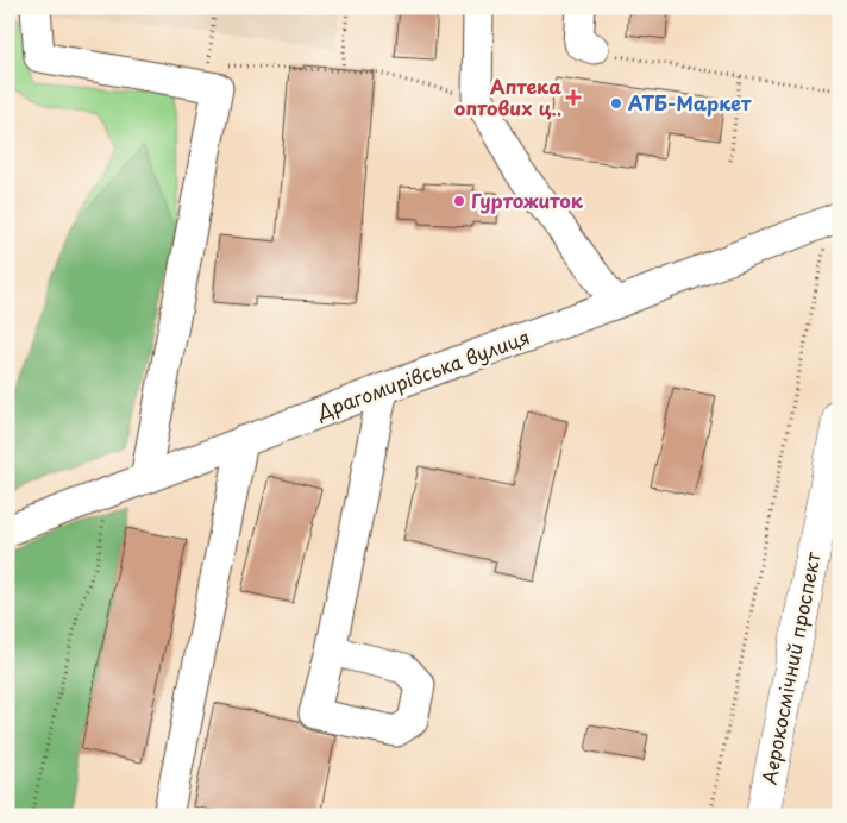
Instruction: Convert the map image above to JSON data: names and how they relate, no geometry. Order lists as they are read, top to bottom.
{
  "streets": {
    "highway": ["Аерокосмічний проспект"],
    "street": ["Драгомирівська вулиця"]
  },
  "places": {
    "health": ["Аптека оптових ц‥"],
    "other": ["АТБ-Маркет", "Гуртожиток"]
  }
}
